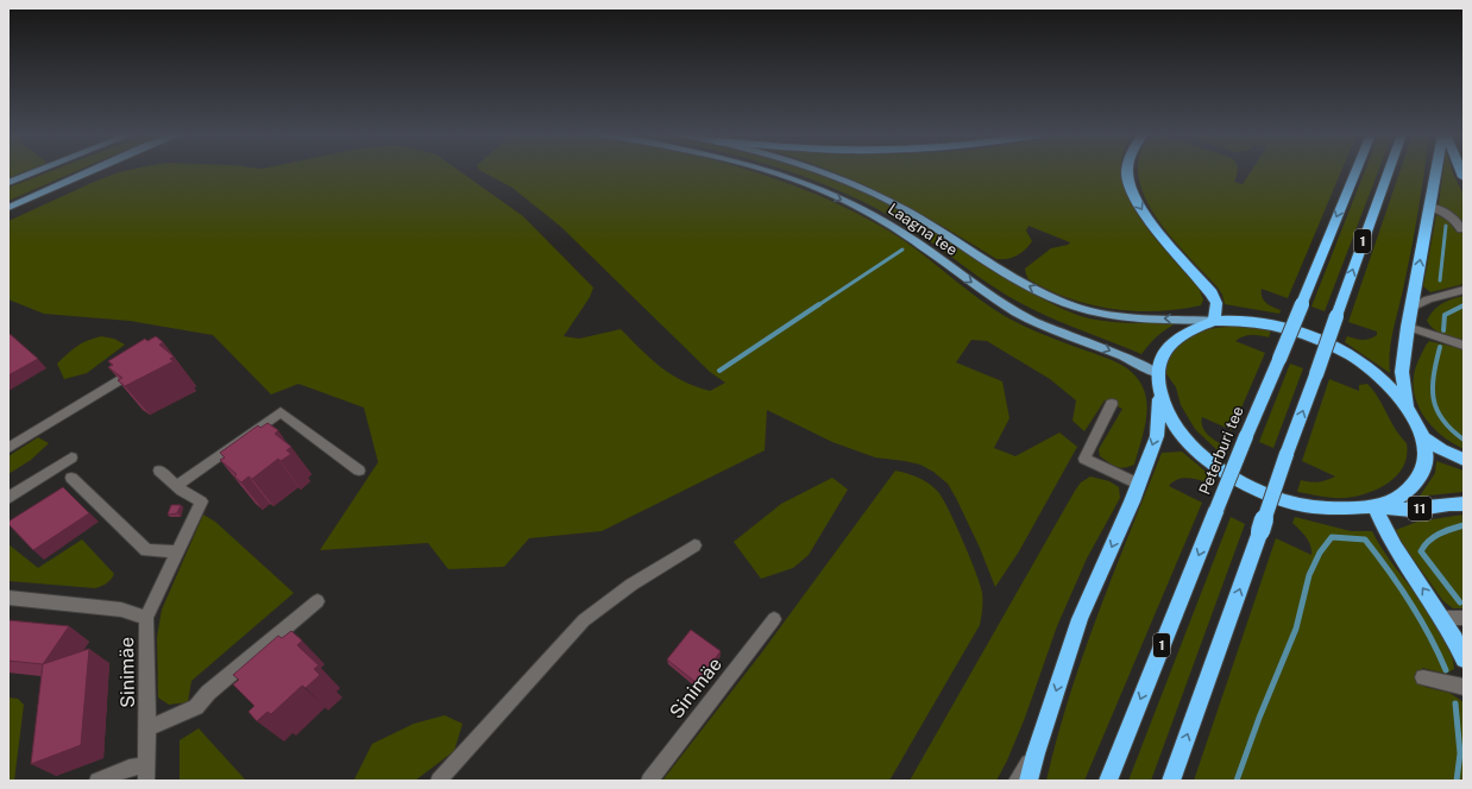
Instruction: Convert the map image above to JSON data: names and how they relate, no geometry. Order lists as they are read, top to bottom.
{
  "streets": {
    "highway": ["1", "Peterburi tee", "11"],
    "main road": ["Laagna tee"],
    "street": ["Sinimäe"]
  }
}
